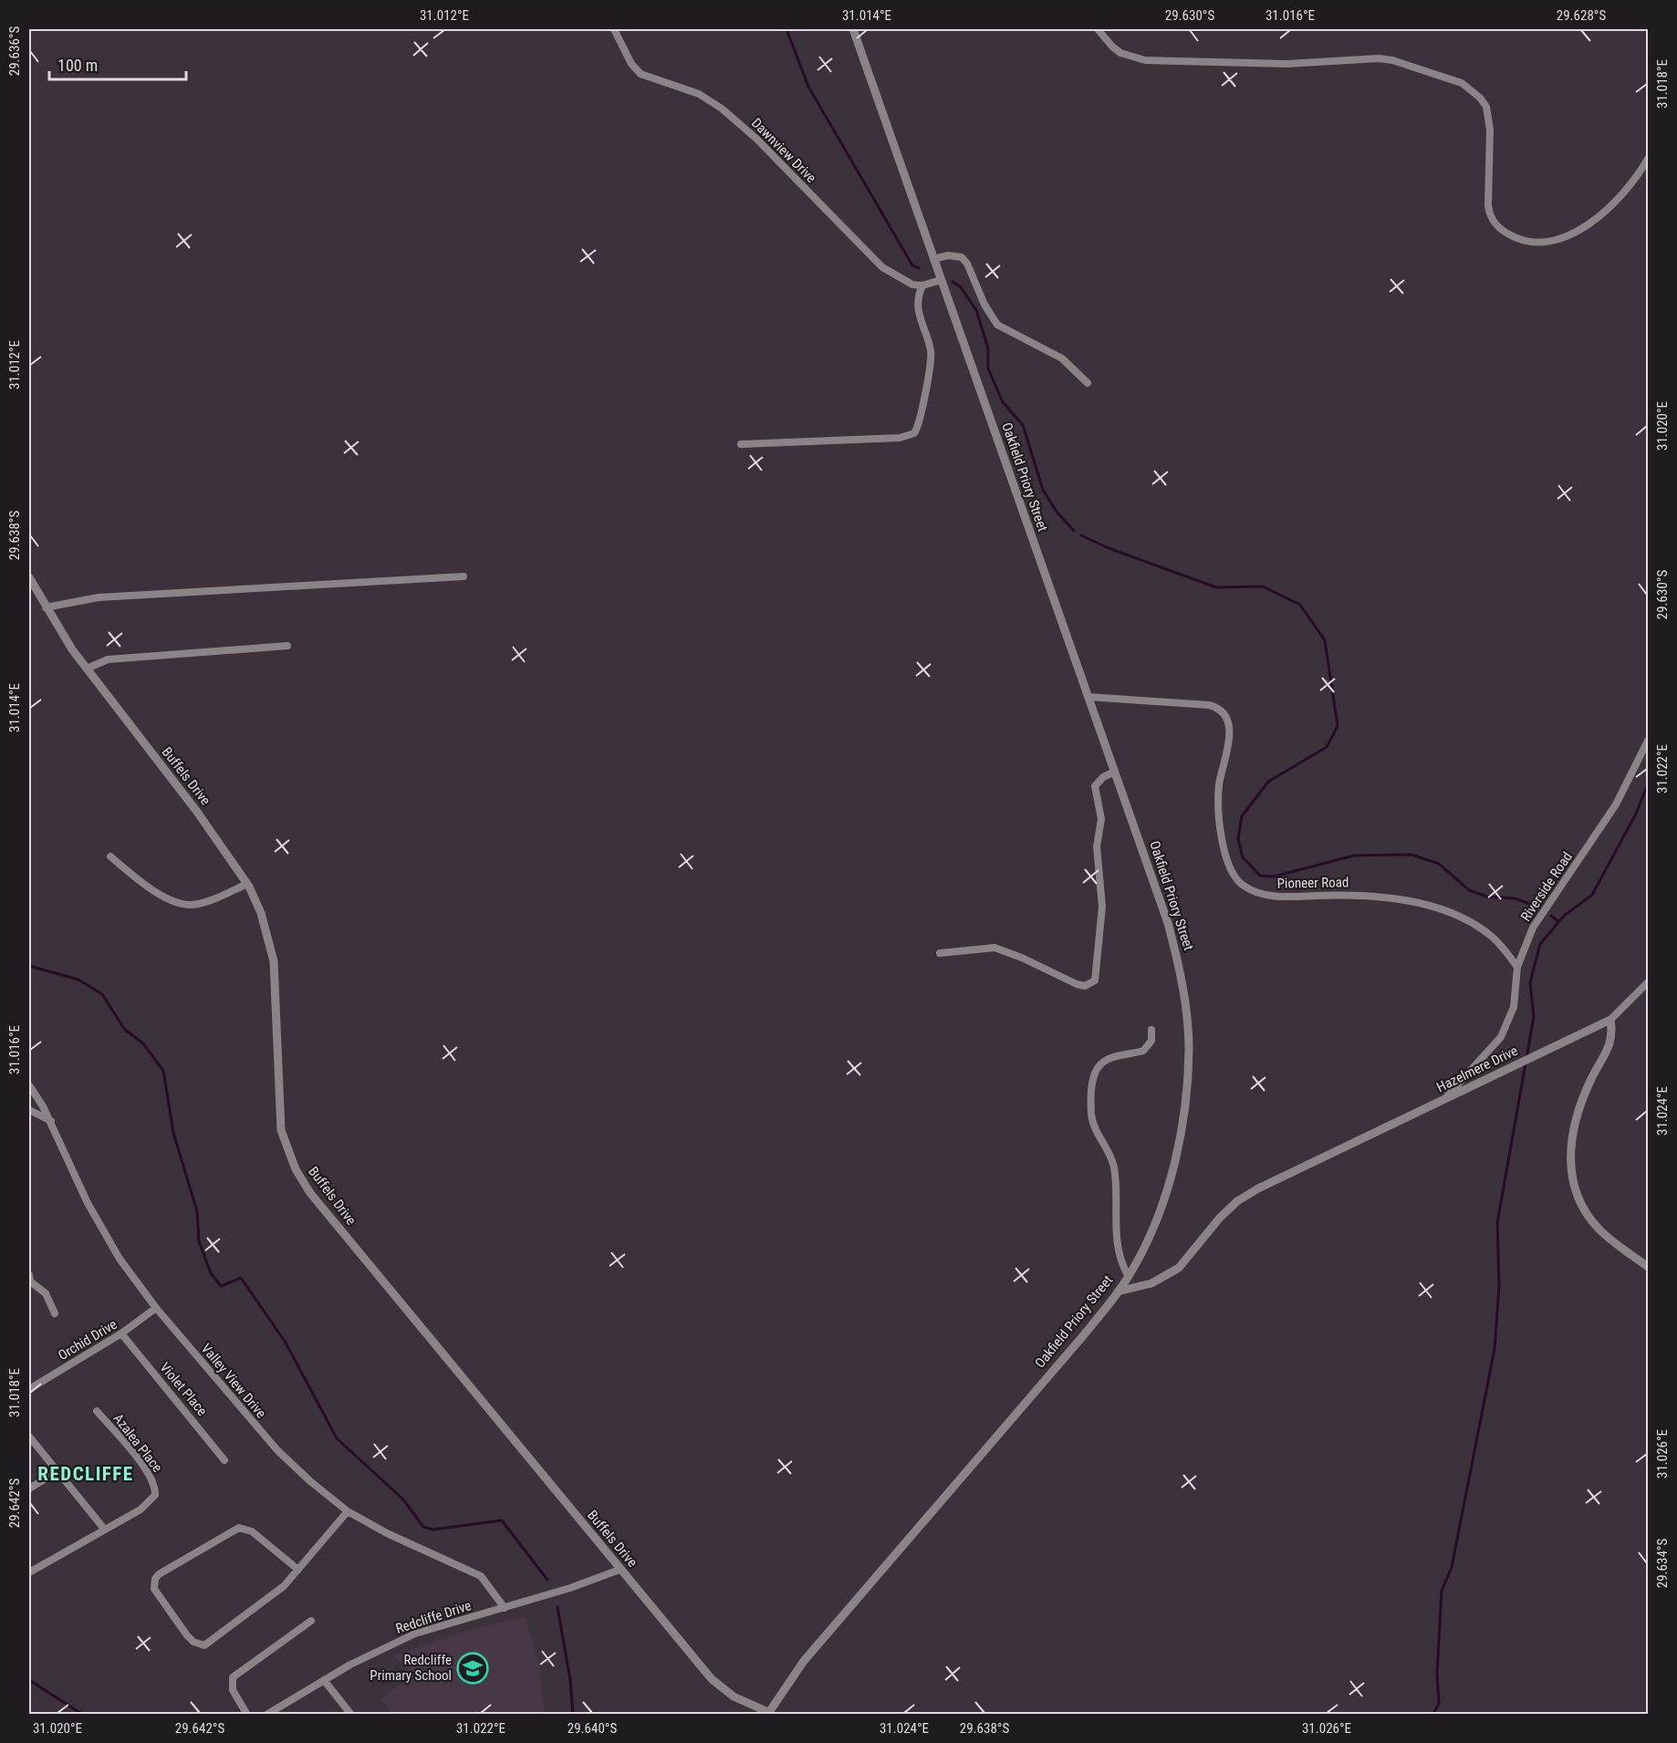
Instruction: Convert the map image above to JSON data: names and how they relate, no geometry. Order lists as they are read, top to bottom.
{
  "streets": {
    "street": [
      "Dawnview Drive",
      "Oakfield Priory Street",
      "Buffels Drive",
      "Pioneer Road",
      "Riverside Road",
      "Hazelmere Drive",
      "Orchid Drive",
      "Valley View Drive",
      "Violet Place",
      "Azalea Place",
      "Redcliffe Drive"
    ]
  },
  "crossings": [
    ["Oakfield Priory Street", "Buffels Drive"],
    ["Oakfield Priory Street", "Pioneer Road"],
    ["Oakfield Priory Street", "Hazelmere Drive"],
    ["Buffels Drive", "Redcliffe Drive"],
    ["Pioneer Road", "Riverside Road"],
    ["Riverside Road", "Hazelmere Drive"],
    ["Orchid Drive", "Valley View Drive"],
    ["Orchid Drive", "Violet Place"],
    ["Valley View Drive", "Redcliffe Drive"]
  ],
  "districts": ["REDCLIFFE"],
  "places": {
    "school or university": ["Redcliffe Primary School"]
  },
  "scale_bar": "100 m",
  "coordinates": [
    "31.012°E",
    "31.014°E",
    "29.630°S",
    "31.016°E",
    "29.628°S",
    "29.636°S",
    "31.018°E",
    "31.020°E",
    "29.638°S",
    "31.022°E",
    "31.024°E",
    "31.026°E",
    "29.642°S",
    "29.634°S",
    "29.640°S"
  ]
}
